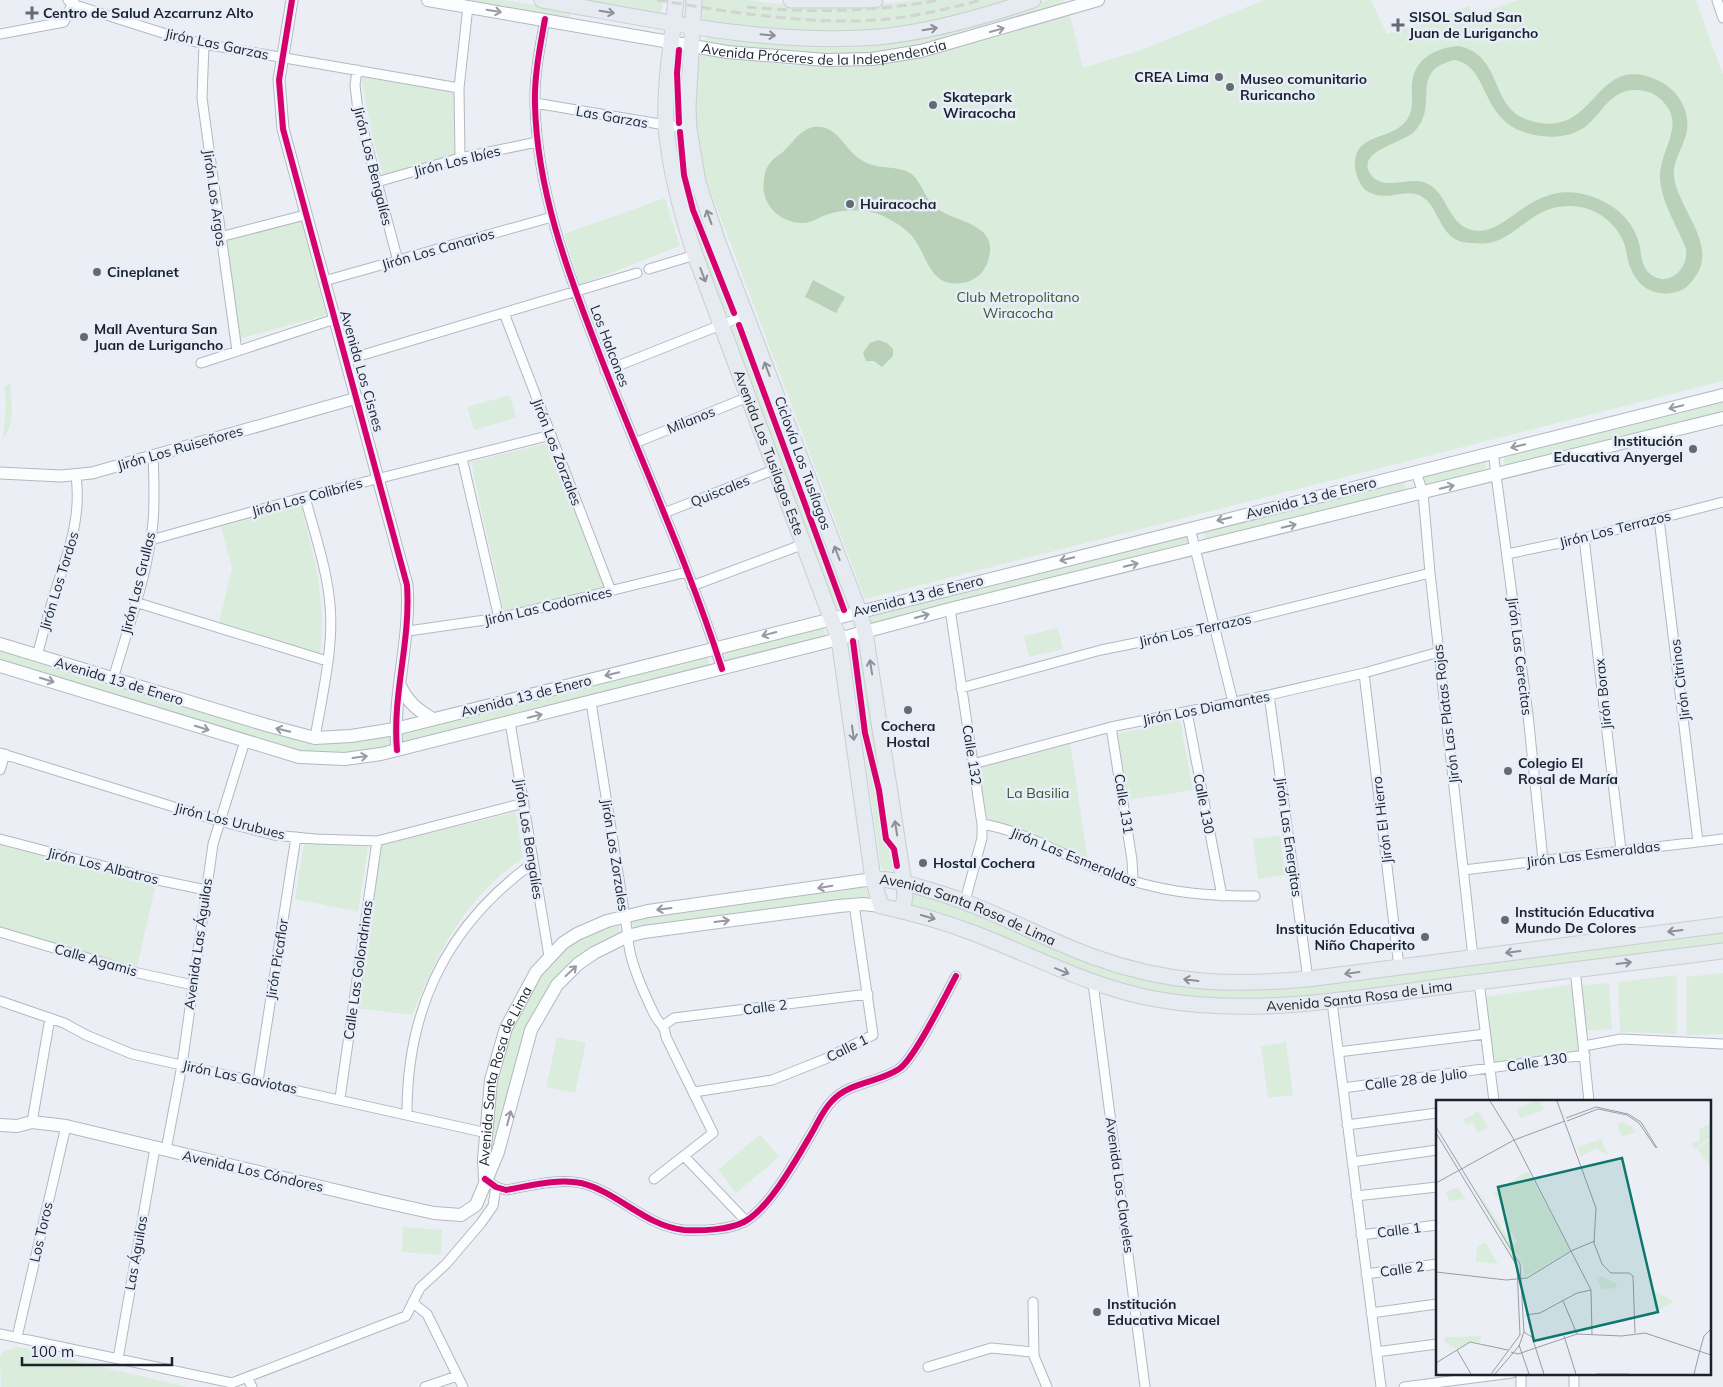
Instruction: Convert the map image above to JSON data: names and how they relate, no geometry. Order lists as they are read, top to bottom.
{
  "streets": {
    "main road": [
      "Avenida Próceres de la Independencia",
      "Avenida Los Tusilagos Este",
      "Avenida 13 de Enero",
      "Avenida Santa Rosa de Lima",
      "Avenida Los Cóndores"
    ],
    "street": [
      "Jirón Las Garzas",
      "Las Garzas",
      "Jirón Los Ibíes",
      "Jirón Los Bengalíes",
      "Jirón Los Argos",
      "Jirón Los Canarios",
      "Los Halcones",
      "Avenida Los Cisnes",
      "Milanos",
      "Jirón Los Ruiseñores",
      "Jirón Los Zorzales",
      "Quiscales",
      "Jirón Los Colibríes",
      "Jirón Los Terrazos",
      "Jirón Los Tordos",
      "Jirón Las Grullas",
      "Jirón Las Codornices",
      "Jirón Las Cerecitas",
      "Jirón Citrinos",
      "Jirón Borax",
      "Jirón Los Diamantes",
      "Jirón Las Platas Rojas",
      "Calle 132",
      "Calle 131",
      "Calle 130",
      "Jirón El Hierro",
      "Jirón Los Urubues",
      "Jirón Las Energitas",
      "Jirón Las Esmeraldas",
      "Jirón Los Albatros",
      "Avenida Las Águilas",
      "Jirón Picaflor",
      "Calle Agamis",
      "Calle Las Golondrinas",
      "Calle 2",
      "Calle 1",
      "Jirón Las Gaviotas",
      "Calle 28 de Julio",
      "Avenida Los Claveles",
      "Los Toros",
      "Las Águilas"
    ],
    "cycle path": ["Ciclovía Los Tusílagos"]
  },
  "crossings": [
    ["Jirón Las Garzas", "Jirón Los Bengalíes"],
    ["Jirón Las Garzas", "Jirón Los Argos"],
    ["Jirón Las Garzas", "Avenida Los Cisnes"],
    ["Avenida Próceres de la Independencia", "Los Halcones"],
    ["Avenida Próceres de la Independencia", "Avenida Los Tusilagos Este"],
    ["Las Garzas", "Los Halcones"],
    ["Las Garzas", "Avenida Los Tusilagos Este"],
    ["Jirón Los Ibíes", "Jirón Los Bengalíes"],
    ["Jirón Los Ibíes", "Los Halcones"],
    ["Jirón Los Bengalíes", "Jirón Los Canarios"],
    ["Jirón Los Bengalíes", "Avenida 13 de Enero"],
    ["Jirón Los Bengalíes", "Jirón Los Urubues"],
    ["Jirón Los Bengalíes", "Avenida Santa Rosa de Lima"],
    ["Jirón Los Canarios", "Los Halcones"],
    ["Jirón Los Canarios", "Avenida Los Cisnes"],
    ["Los Halcones", "Milanos"],
    ["Los Halcones", "Quiscales"],
    ["Los Halcones", "Avenida 13 de Enero"],
    ["Los Halcones", "Jirón Las Codornices"],
    ["Avenida Los Cisnes", "Jirón Los Ruiseñores"],
    ["Avenida Los Cisnes", "Jirón Los Colibríes"],
    ["Avenida Los Cisnes", "Avenida 13 de Enero"],
    ["Avenida Los Cisnes", "Jirón Las Codornices"],
    ["Milanos", "Avenida Los Tusilagos Este"],
    ["Jirón Los Ruiseñores", "Jirón Los Tordos"],
    ["Jirón Los Ruiseñores", "Jirón Las Grullas"],
    ["Jirón Los Zorzales", "Jirón Los Colibríes"],
    ["Jirón Los Zorzales", "Avenida 13 de Enero"],
    ["Jirón Los Zorzales", "Jirón Las Codornices"],
    ["Jirón Los Zorzales", "Avenida Santa Rosa de Lima"],
    ["Jirón Los Zorzales", "Calle 2"],
    ["Jirón Los Zorzales", "Calle 1"],
    ["Avenida Los Tusilagos Este", "Quiscales"],
    ["Avenida Los Tusilagos Este", "Avenida 13 de Enero"],
    ["Avenida Los Tusilagos Este", "Avenida Santa Rosa de Lima"],
    ["Jirón Los Colibríes", "Jirón Las Grullas"],
    ["Avenida 13 de Enero", "Jirón Los Tordos"],
    ["Avenida 13 de Enero", "Jirón Las Grullas"],
    ["Avenida 13 de Enero", "Jirón Las Cerecitas"],
    ["Avenida 13 de Enero", "Jirón Las Platas Rojas"],
    ["Avenida 13 de Enero", "Calle 132"],
    ["Avenida 13 de Enero", "Avenida Las Águilas"],
    ["Jirón Los Terrazos", "Jirón Las Cerecitas"],
    ["Jirón Los Terrazos", "Jirón Citrinos"],
    ["Jirón Los Terrazos", "Jirón Borax"],
    ["Jirón Los Terrazos", "Jirón Las Platas Rojas"],
    ["Jirón Los Terrazos", "Calle 132"],
    ["Jirón Las Cerecitas", "Jirón Las Esmeraldas"],
    ["Jirón Citrinos", "Jirón Las Esmeraldas"],
    ["Jirón Borax", "Jirón Las Esmeraldas"],
    ["Jirón Los Diamantes", "Jirón Las Platas Rojas"],
    ["Jirón Los Diamantes", "Calle 132"],
    ["Jirón Los Diamantes", "Calle 131"],
    ["Jirón Los Diamantes", "Calle 130"],
    ["Jirón Los Diamantes", "Jirón El Hierro"],
    ["Jirón Los Diamantes", "Jirón Las Energitas"],
    ["Jirón Las Platas Rojas", "Jirón Las Esmeraldas"],
    ["Jirón Las Platas Rojas", "Avenida Santa Rosa de Lima"],
    ["Calle 132", "Jirón Las Esmeraldas"],
    ["Calle 132", "Avenida Santa Rosa de Lima"],
    ["Calle 131", "Jirón Las Esmeraldas"],
    ["Calle 130", "Jirón Las Esmeraldas"],
    ["Calle 130", "Calle 28 de Julio"],
    ["Jirón El Hierro", "Avenida Santa Rosa de Lima"],
    ["Jirón Los Urubues", "Avenida Las Águilas"],
    ["Jirón Los Urubues", "Jirón Picaflor"],
    ["Jirón Los Urubues", "Calle Las Golondrinas"],
    ["Jirón Las Energitas", "Avenida Santa Rosa de Lima"],
    ["Jirón Los Albatros", "Avenida Las Águilas"],
    ["Avenida Santa Rosa de Lima", "Calle 1"],
    ["Avenida Santa Rosa de Lima", "Jirón Las Gaviotas"],
    ["Avenida Santa Rosa de Lima", "Avenida Los Cóndores"],
    ["Avenida Santa Rosa de Lima", "Avenida Los Claveles"],
    ["Avenida Las Águilas", "Calle Agamis"],
    ["Avenida Las Águilas", "Jirón Las Gaviotas"],
    ["Avenida Las Águilas", "Avenida Los Cóndores"],
    ["Avenida Las Águilas", "Las Águilas"],
    ["Jirón Picaflor", "Jirón Las Gaviotas"],
    ["Calle Las Golondrinas", "Jirón Las Gaviotas"],
    ["Calle 2", "Calle 1"],
    ["Avenida Los Cóndores", "Los Toros"],
    ["Avenida Los Cóndores", "Las Águilas"]
  ],
  "one_way": ["Avenida Próceres de la Independencia"],
  "parks": ["Club Metropolitano Wiracocha", "La Basilia"],
  "places": {
    "health": ["Centro de Salud Azcarrunz Alto", "SISOL Salud San Juan de Lurigancho"],
    "other": [
      "CREA Lima",
      "Museo comunitario Ruricancho",
      "Skatepark Wiracocha",
      "Huiracocha",
      "Cineplanet",
      "Mall Aventura San Juan de Lurigancho",
      "Institución Educativa Anyergel",
      "Cochera Hostal",
      "Colegio El Rosal de María",
      "Hostal Cochera",
      "Institución Educativa Mundo De Colores",
      "Institución Educativa Niño Chaperito",
      "Institución Educativa Micael"
    ]
  },
  "scale_bar": "100 m"
}
